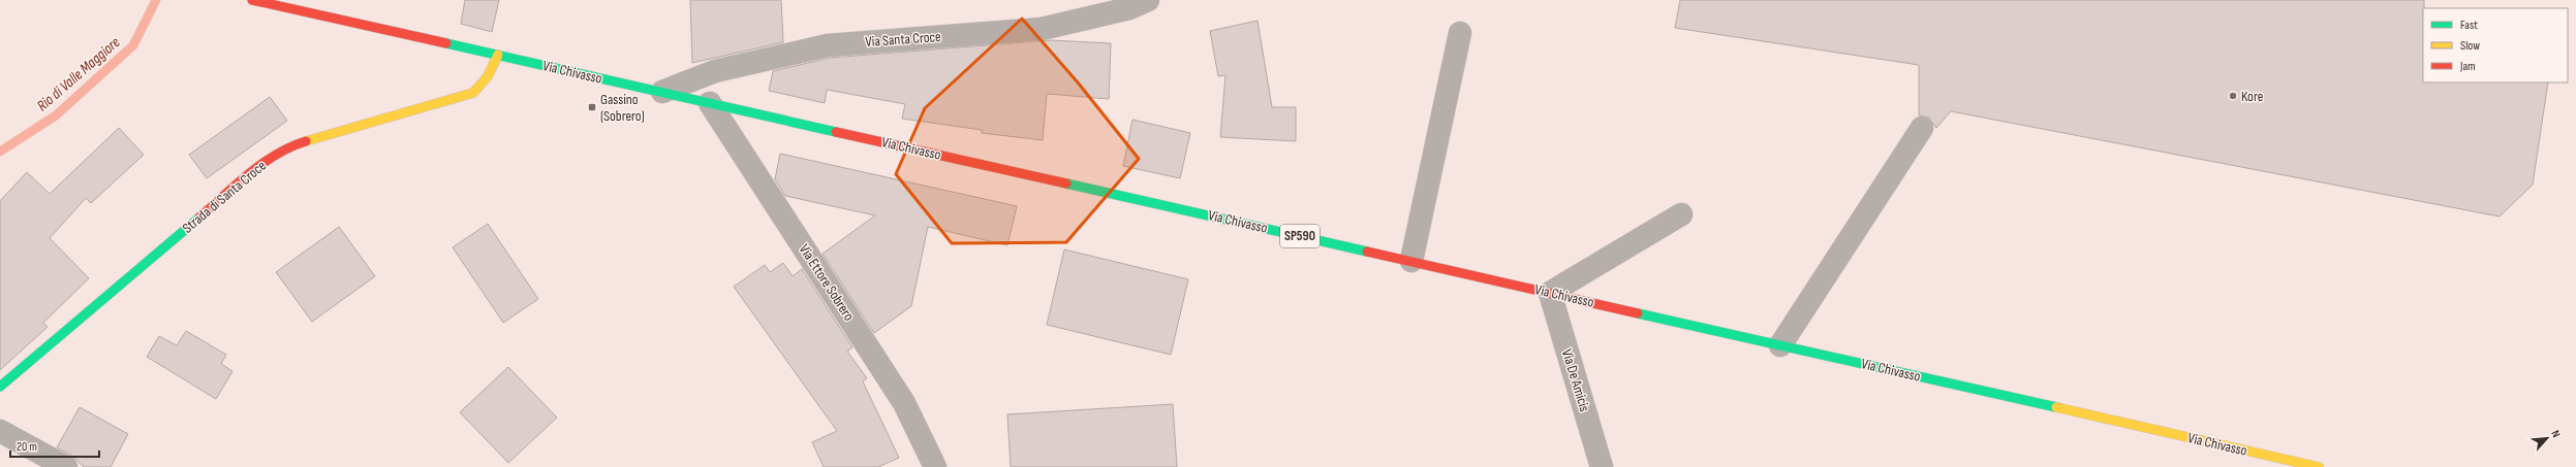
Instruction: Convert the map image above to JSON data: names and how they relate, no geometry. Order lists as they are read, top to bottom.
{
  "streets": {
    "main road": ["Via Chivasso", "Strada di Santa Croce", "SP590"],
    "street": ["Via Santa Croce", "Via Ettore Sobrero", "Via De Amicis"]
  },
  "crossings": [
    ["Via Santa Croce", "Via Chivasso"],
    ["Via Chivasso", "Strada di Santa Croce"],
    ["Via Chivasso", "Via Ettore Sobrero"],
    ["Via Chivasso", "Via De Amicis"]
  ],
  "water": ["Rio di Valle Maggiore"],
  "places": {
    "other": ["Kore"],
    "transit": ["Gassino (Sobrero)"]
  },
  "legend": ["Fast", "Slow", "Jam"],
  "scale_bar": "20 m",
  "north": "top right"
}
